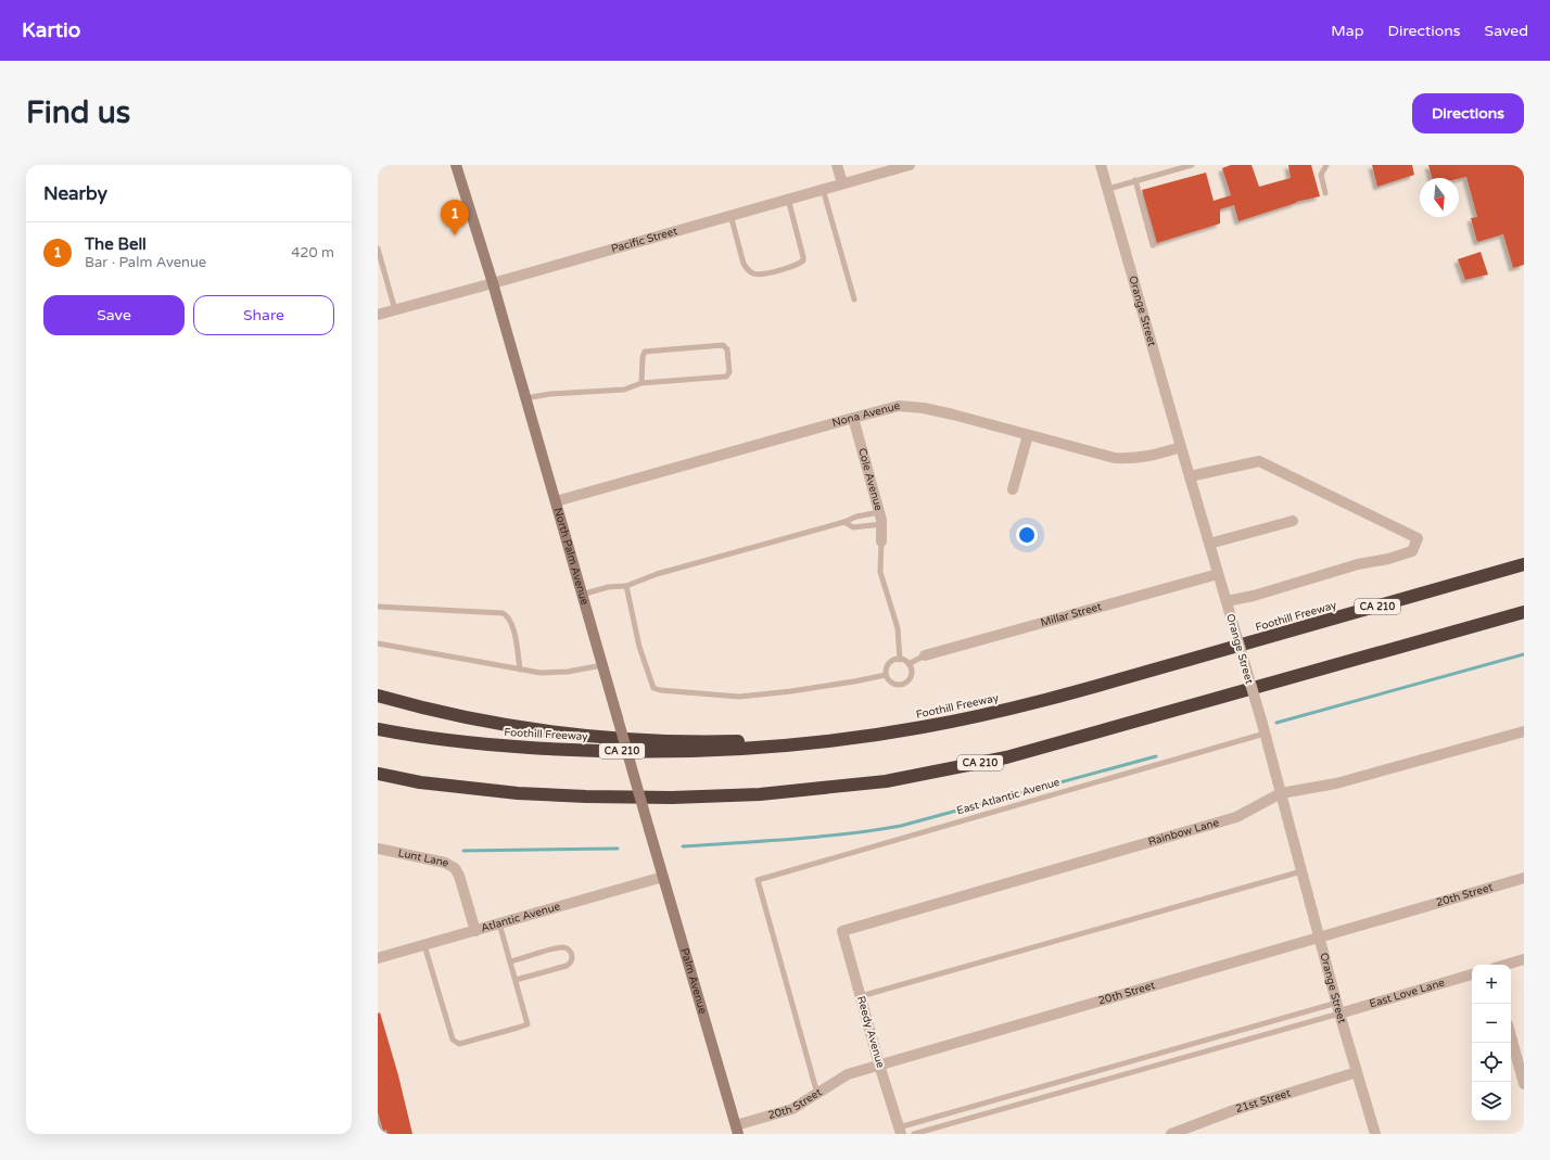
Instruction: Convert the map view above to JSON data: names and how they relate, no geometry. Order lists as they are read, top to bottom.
{
  "streets": {
    "highway": ["CA 210", "Foothill Freeway"],
    "main road": ["North Palm Avenue", "Palm Avenue"],
    "street": [
      "Pacific Street",
      "Orange Street",
      "Nona Avenue",
      "Cole Avenue",
      "Millar Street",
      "Rainbow Lane",
      "Lunt Lane",
      "20th Street",
      "Atlantic Avenue",
      "East Love Lane",
      "Reedy Avenue",
      "21st Street"
    ],
    "lane": ["East Atlantic Avenue"]
  },
  "crossings": [
    ["Pacific Street", "North Palm Avenue"],
    ["Orange Street", "Nona Avenue"],
    ["Orange Street", "Millar Street"],
    ["Orange Street", "East Atlantic Avenue"],
    ["Orange Street", "Rainbow Lane"],
    ["Orange Street", "20th Street"],
    ["Orange Street", "East Love Lane"],
    ["Orange Street", "21st Street"],
    ["Nona Avenue", "Cole Avenue"],
    ["Nona Avenue", "North Palm Avenue"],
    ["North Palm Avenue", "Palm Avenue"],
    ["East Atlantic Avenue", "20th Street"],
    ["Rainbow Lane", "Reedy Avenue"],
    ["Lunt Lane", "Atlantic Avenue"],
    ["20th Street", "Palm Avenue"],
    ["20th Street", "Reedy Avenue"],
    ["Atlantic Avenue", "Palm Avenue"]
  ],
  "north": "bottom",
  "page": {
    "header": "Kartio",
    "nav": ["Map", "Directions", "Saved"],
    "buttons": [
      "Directions",
      ["Save", "Share"]
    ],
    "title": "Find us",
    "heading": "Nearby",
    "pins": "1",
    "list": [
      {
        "mark": "1",
        "name": "The Bell",
        "note": "Bar · Palm Avenue",
        "value": "420 m"
      }
    ],
    "map_buttons": ["+", "−"]
  }
}
